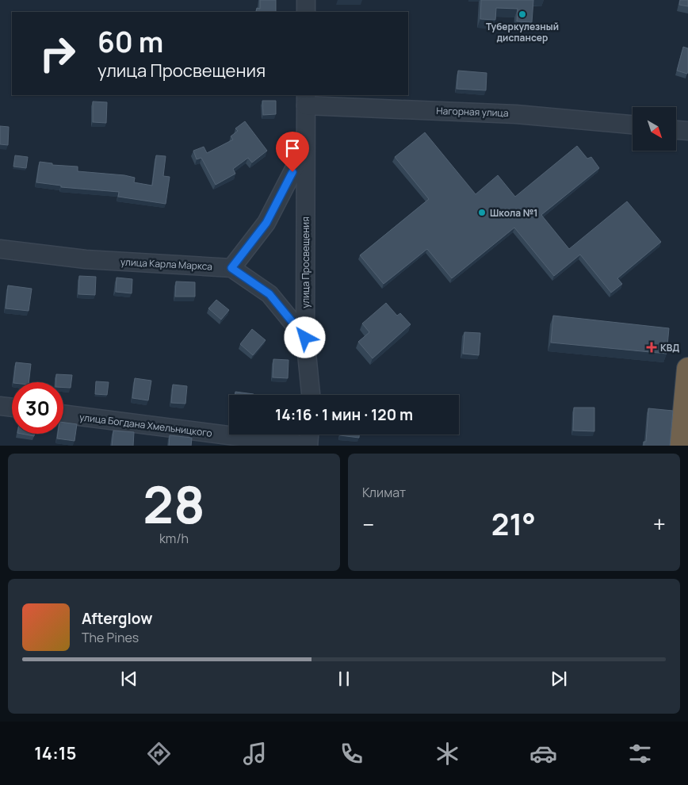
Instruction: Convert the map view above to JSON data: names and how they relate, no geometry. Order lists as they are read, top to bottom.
{
  "streets": {
    "street": [
      "Нагорная улица",
      "улица Просвещения",
      "улица Карла Маркса",
      "улица Богдана Хмельницкого"
    ]
  },
  "crossings": [
    ["Нагорная улица", "улица Просвещения"],
    ["улица Просвещения", "улица Карла Маркса"]
  ],
  "places": {
    "other": ["Туберкулезный диспансер", "Школа №1"],
    "health": ["КВД"]
  },
  "north": "bottom right",
  "page": {
    "turn": ["60 m", "улица Просвещения"],
    "limit": "30",
    "trip": "14:16 · 1 мин · 120 m",
    "tile": [
      ["28", "km/h"],
      "Климат"
    ],
    "heat": ["−", "21°", "+"],
    "song": ["Afterglow", "The Pines"],
    "tabs": "14:15"
  }
}
